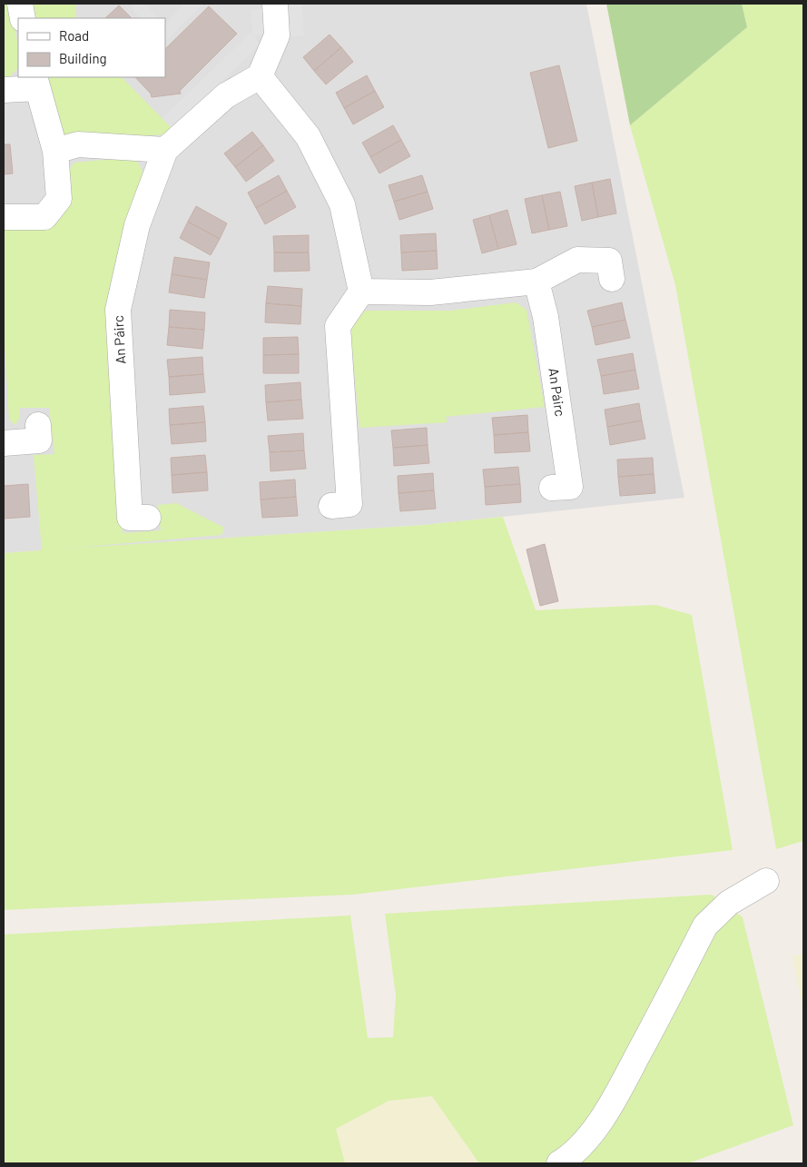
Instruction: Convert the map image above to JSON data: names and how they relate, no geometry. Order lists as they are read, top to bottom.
{
  "streets": {
    "street": ["An Páirc"]
  },
  "legend": ["Road", "Building"]
}
